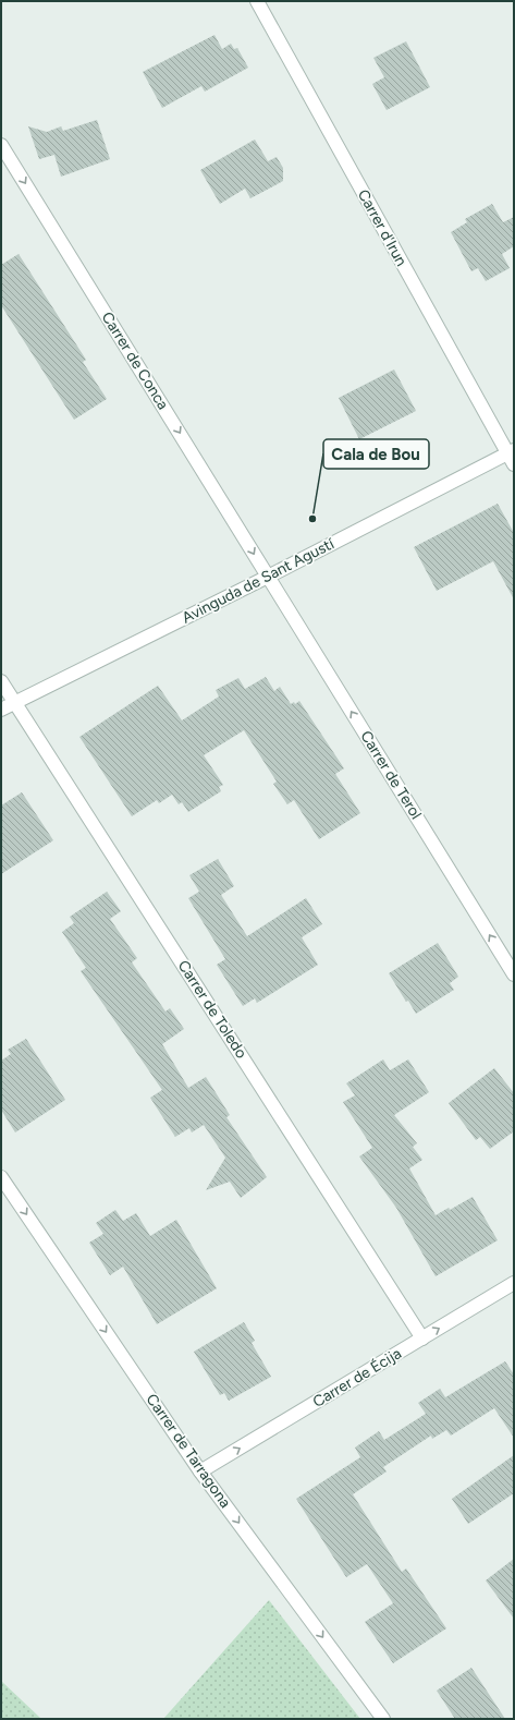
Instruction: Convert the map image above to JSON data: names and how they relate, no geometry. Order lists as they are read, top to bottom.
{
  "streets": {
    "street": [
      "Carrer d'Irun",
      "Carrer de Conca",
      "Avinguda de Sant Agustí",
      "Carrer de Terol",
      "Carrer de Toledo",
      "Carrer de Écija",
      "Carrer de Tarragona"
    ]
  },
  "crossings": [
    ["Carrer d'Irun", "Avinguda de Sant Agustí"],
    ["Carrer de Conca", "Avinguda de Sant Agustí"],
    ["Carrer de Conca", "Carrer de Terol"],
    ["Avinguda de Sant Agustí", "Carrer de Terol"],
    ["Avinguda de Sant Agustí", "Carrer de Toledo"],
    ["Carrer de Toledo", "Carrer de Écija"],
    ["Carrer de Écija", "Carrer de Tarragona"]
  ],
  "one_way": [
    "Carrer de Conca",
    "Carrer de Terol",
    "Carrer de Écija",
    "Carrer de Tarragona"
  ],
  "places": ["Cala de Bou"]
}
